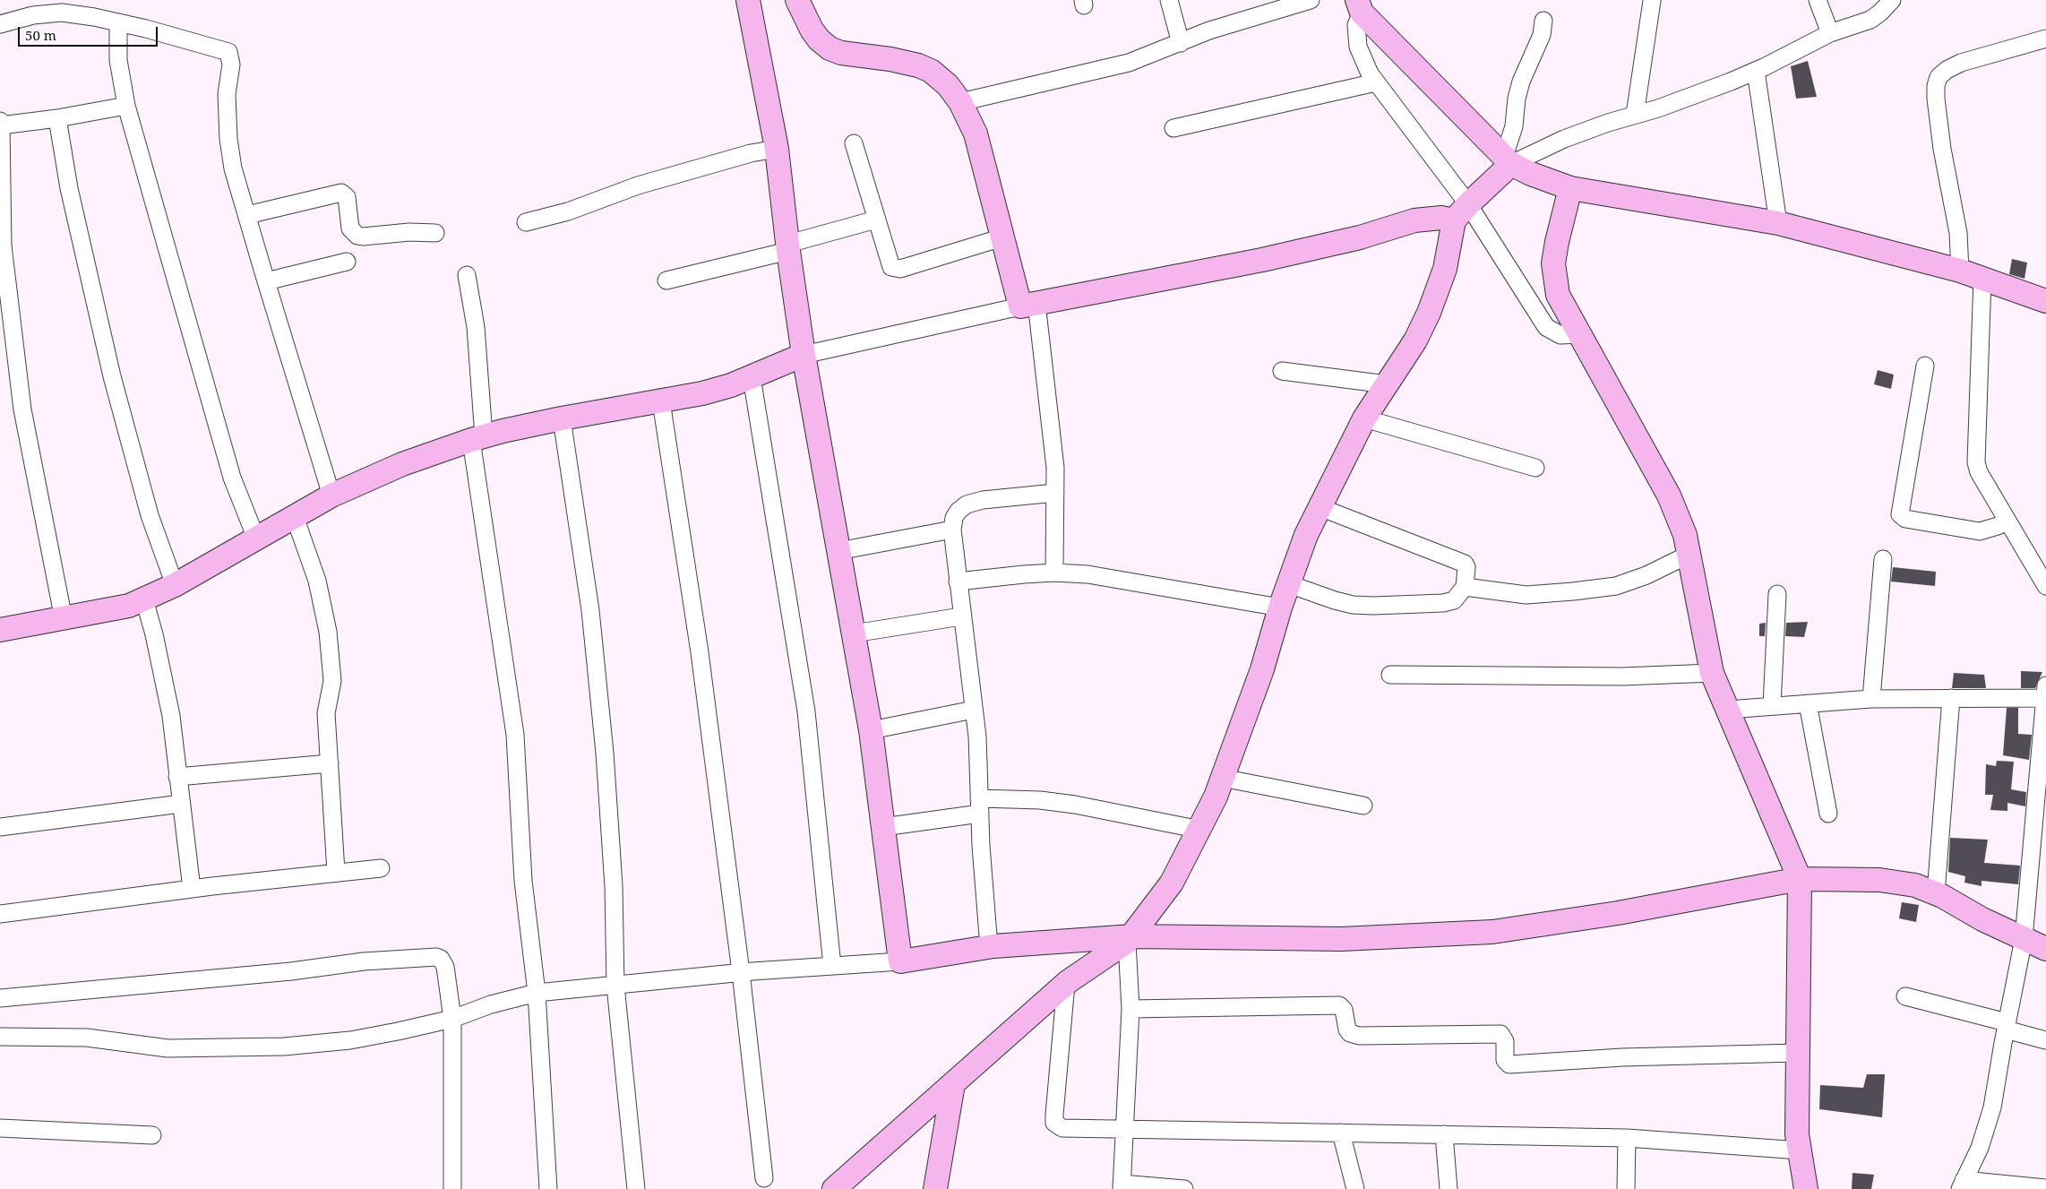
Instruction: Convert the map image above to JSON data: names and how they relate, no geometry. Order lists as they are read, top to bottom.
{
  "scale_bar": "50 m"
}
